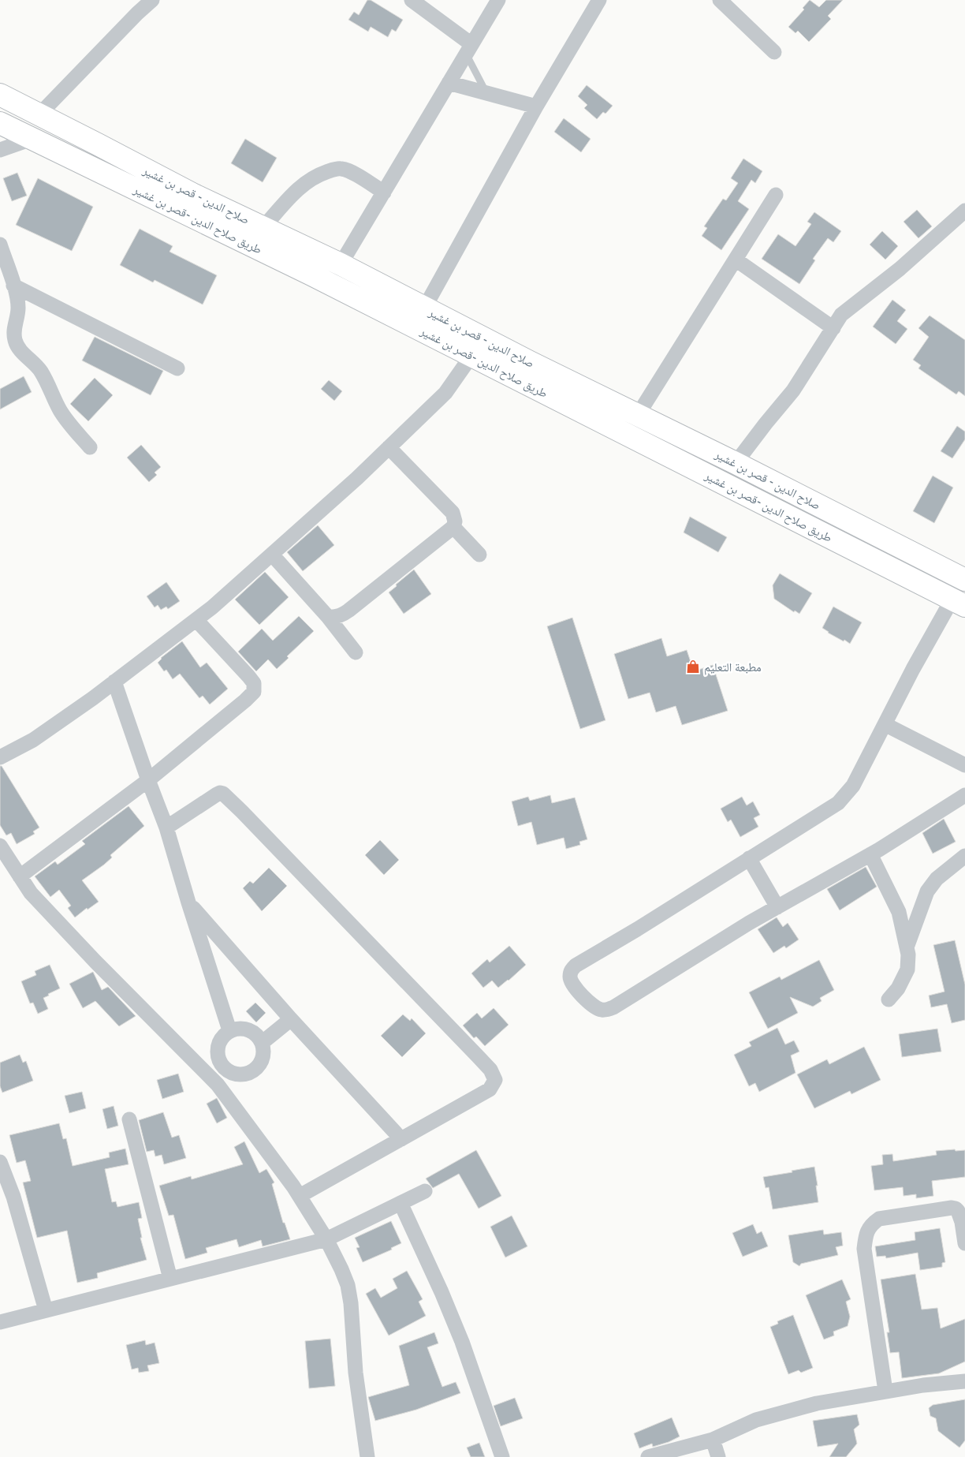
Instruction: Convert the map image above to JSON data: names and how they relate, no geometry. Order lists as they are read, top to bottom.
{
  "streets": {
    "highway": ["صلاح الدين - قصر بن غشير", "طريق صلاح الدين -قصر بن غشير"]
  },
  "places": {
    "shop": ["مطبعة التعليم"]
  }
}
